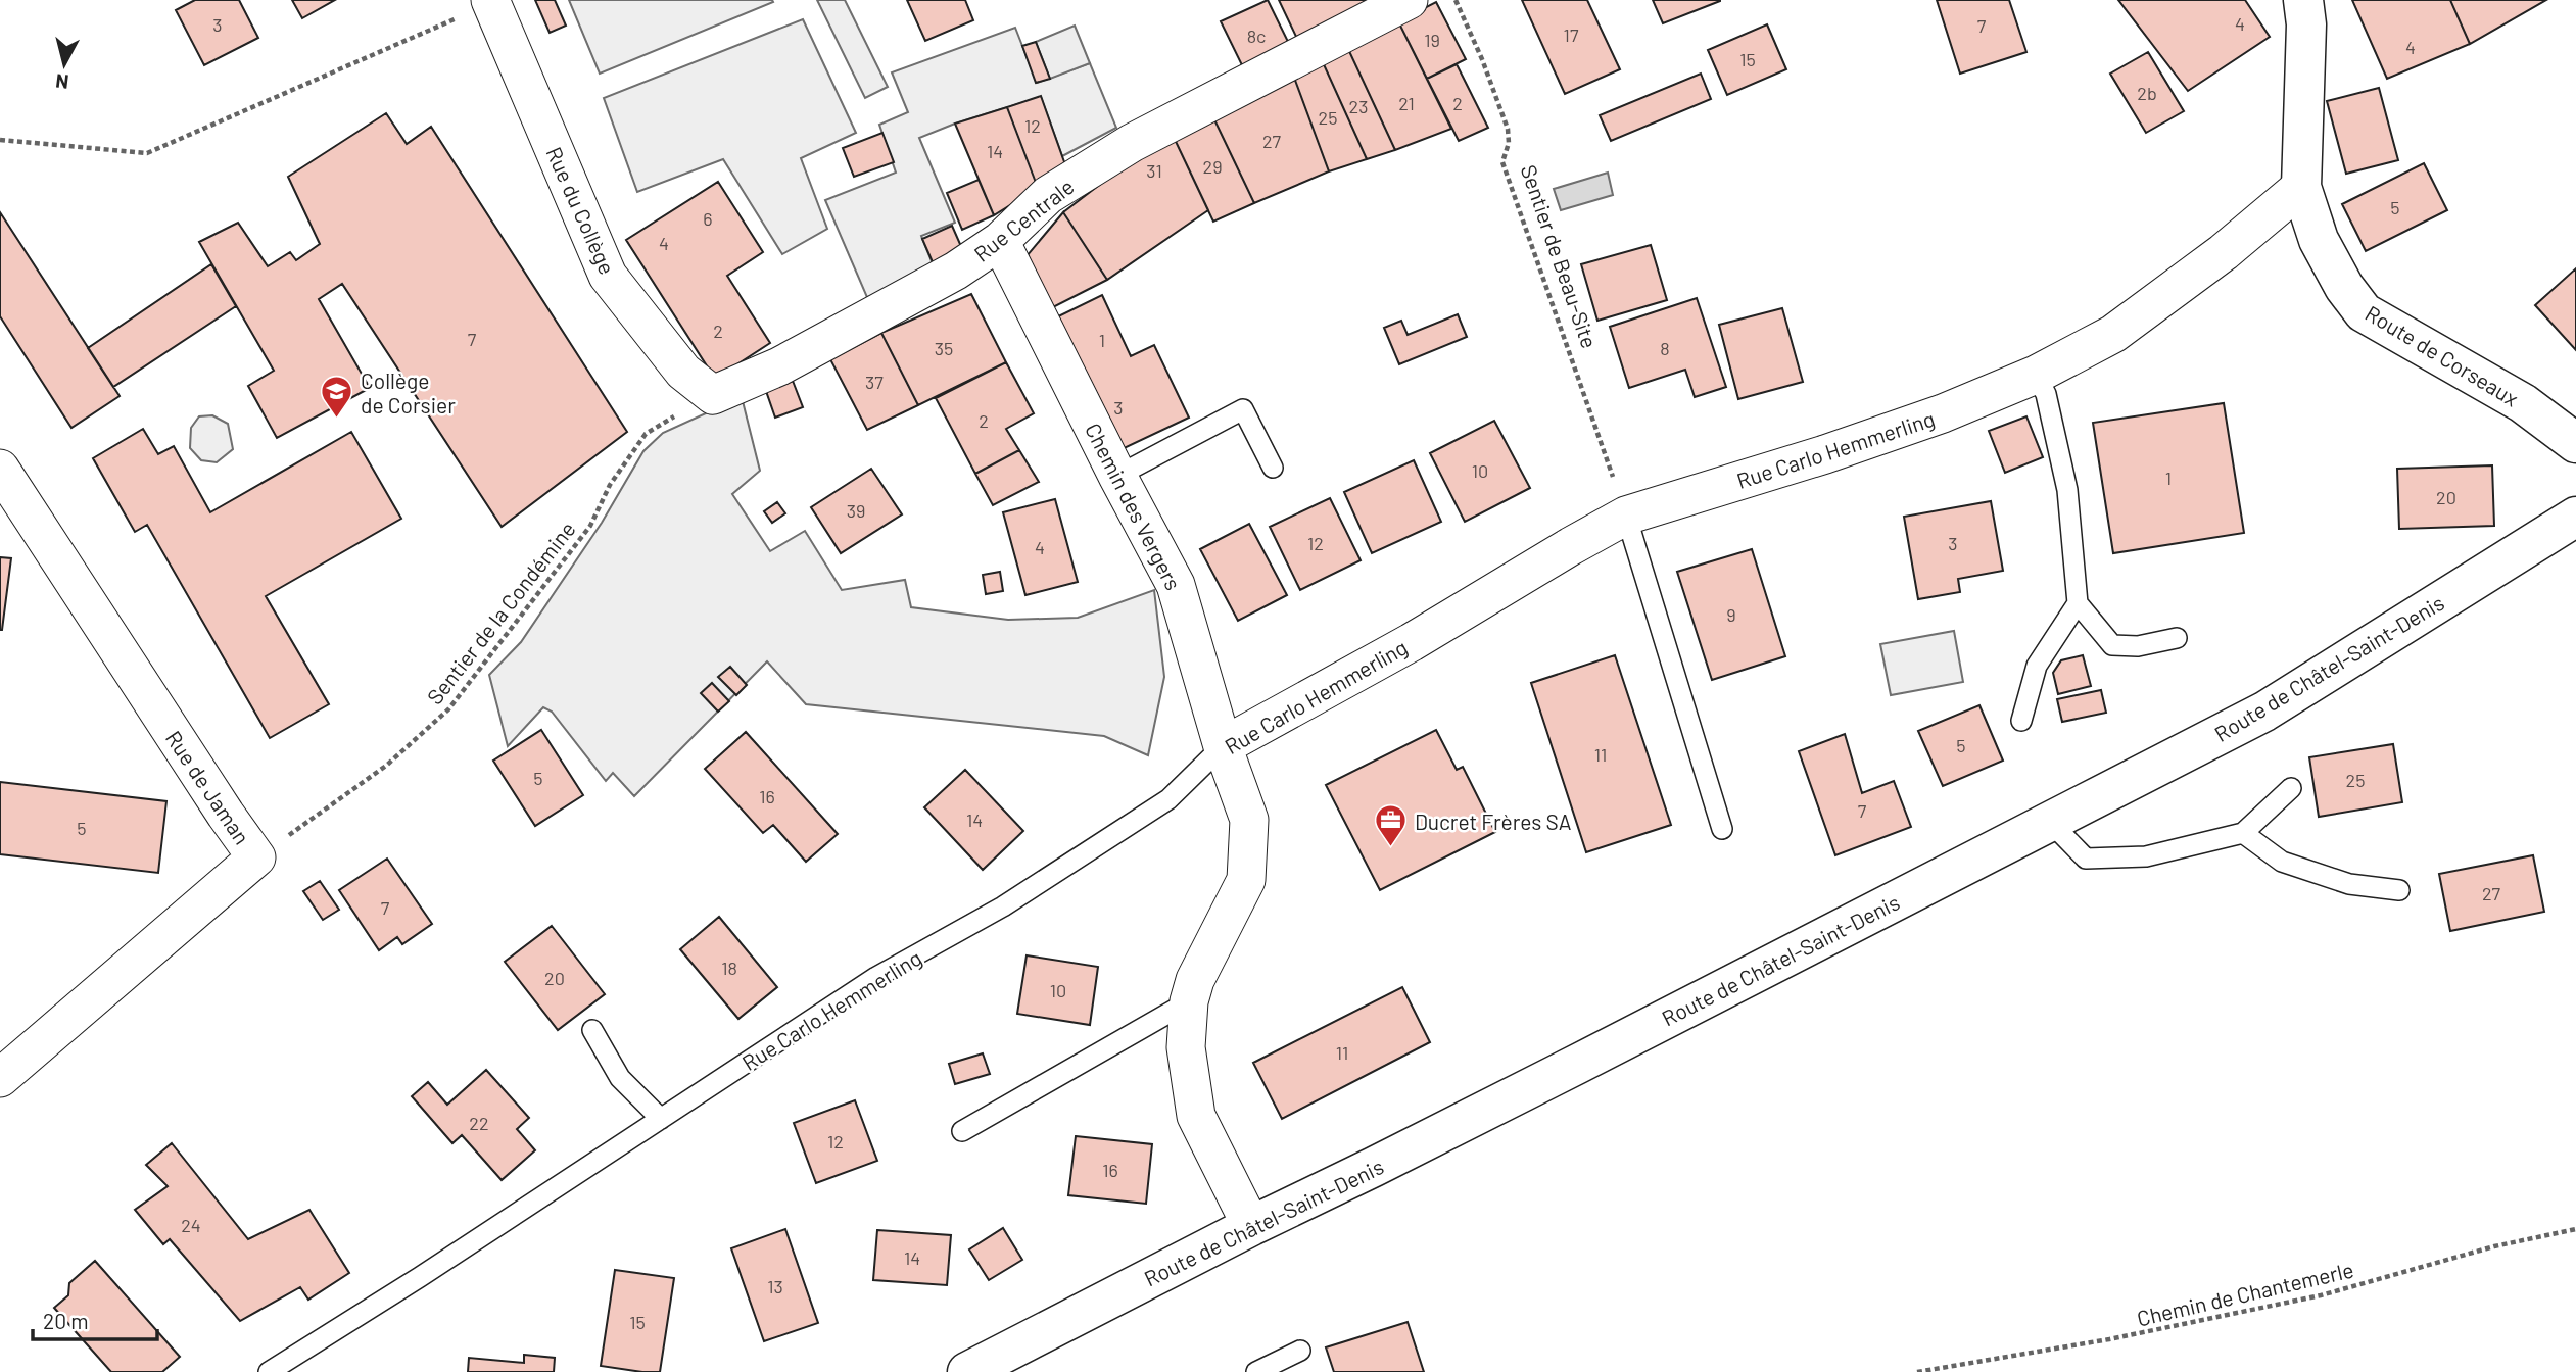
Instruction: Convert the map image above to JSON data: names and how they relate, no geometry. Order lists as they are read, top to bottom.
{
  "streets": {
    "main road": ["Route de Corseaux", "Route de Châtel-Saint-Denis"],
    "street": [
      "Rue du Collège",
      "Rue Centrale",
      "Rue Carlo Hemmerling",
      "Chemin des Vergers",
      "Rue de Jaman"
    ],
    "path": ["Sentier de Beau-Site", "Sentier de la Condémine", "Chemin de Chantemerle"]
  },
  "crossings": [
    ["Rue du Collège", "Rue Centrale"],
    ["Rue du Collège", "Sentier de la Condémine"],
    ["Rue Centrale", "Chemin des Vergers"],
    ["Rue Centrale", "Sentier de la Condémine"],
    ["Sentier de Beau-Site", "Rue Carlo Hemmerling"],
    ["Route de Corseaux", "Rue Carlo Hemmerling"],
    ["Rue Carlo Hemmerling", "Chemin des Vergers"],
    ["Chemin des Vergers", "Route de Châtel-Saint-Denis"],
    ["Sentier de la Condémine", "Rue de Jaman"]
  ],
  "places": {
    "school or university": ["Collège de Corsier"],
    "office": ["Ducret Frères SA"]
  },
  "house_numbers": [
    "4",
    "3",
    "7",
    "17",
    "8c",
    "19",
    "4",
    "15",
    "2b",
    "21",
    "2",
    "23",
    "25",
    "12",
    "27",
    "14",
    "29",
    "31",
    "5",
    "6",
    "4",
    "2",
    "7",
    "1",
    "35",
    "8",
    "37",
    "3",
    "2",
    "10",
    "1",
    "20",
    "39",
    "12",
    "3",
    "4",
    "9",
    "5",
    "11",
    "5",
    "25",
    "16",
    "7",
    "14",
    "5",
    "27",
    "7",
    "18",
    "20",
    "10",
    "11",
    "22",
    "12",
    "16",
    "24",
    "14",
    "13",
    "15"
  ],
  "scale_bar": "20 m",
  "north": "bottom"
}
